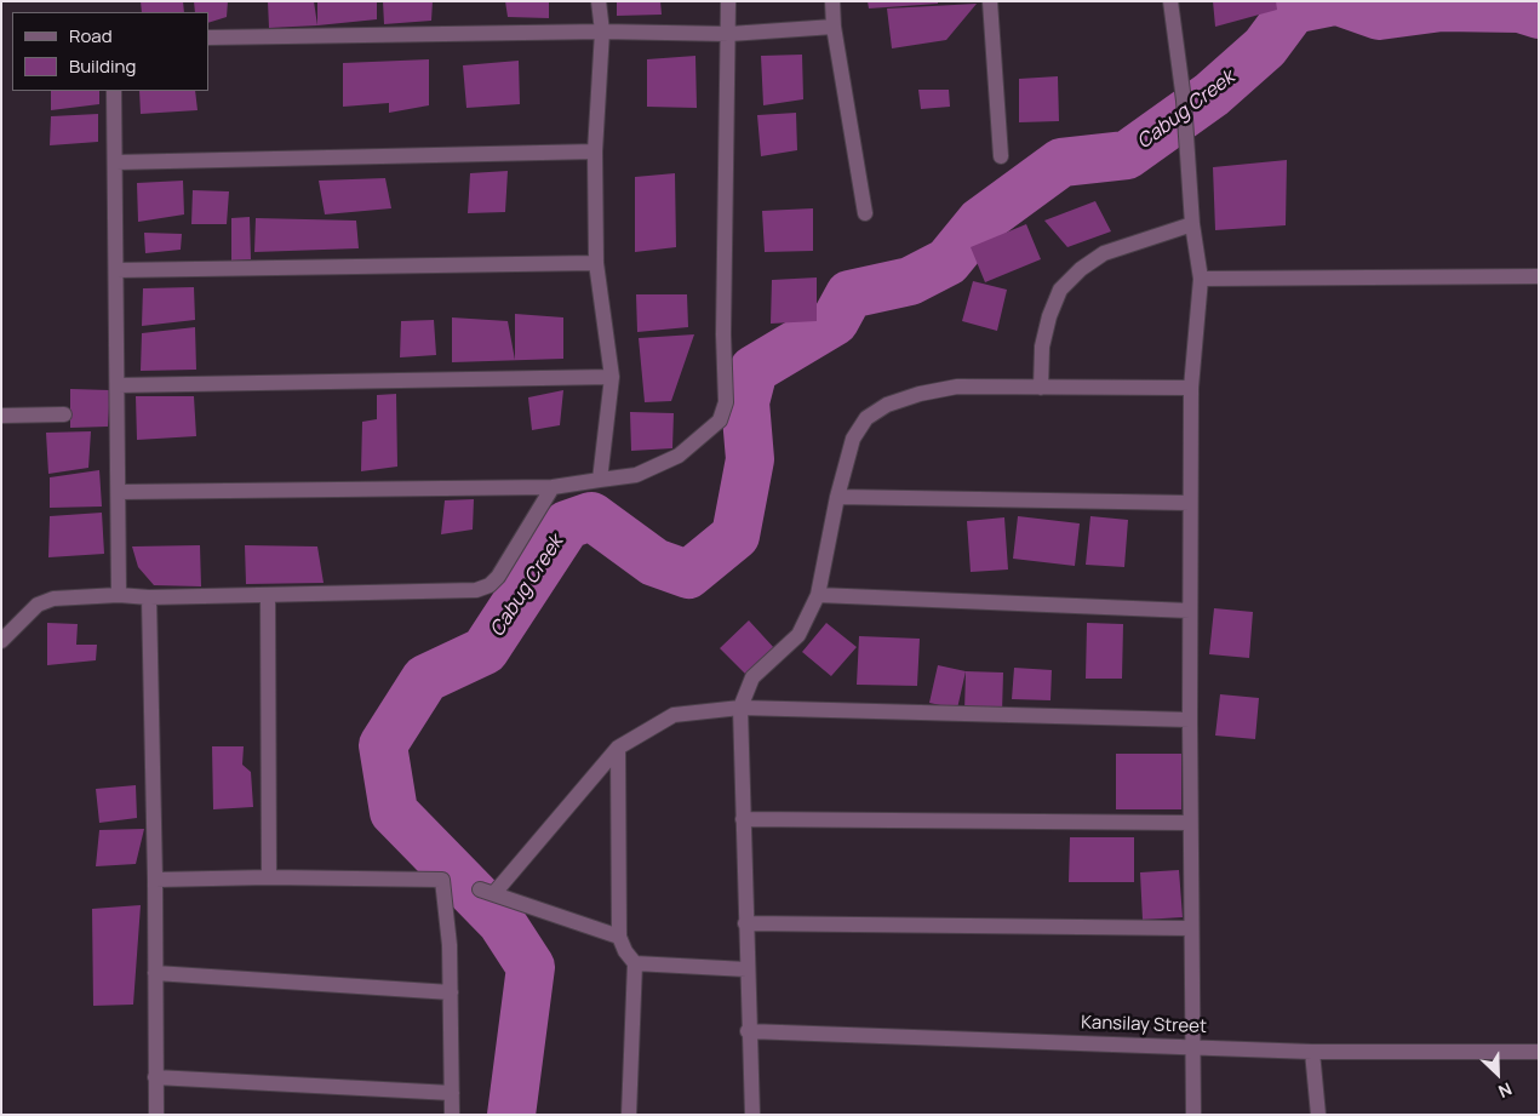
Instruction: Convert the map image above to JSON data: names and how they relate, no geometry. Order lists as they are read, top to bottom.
{
  "streets": {
    "street": ["Kansilay Street"]
  },
  "water": ["Cabug Creek"],
  "legend": ["Road", "Building"],
  "north": "bottom right"
}
